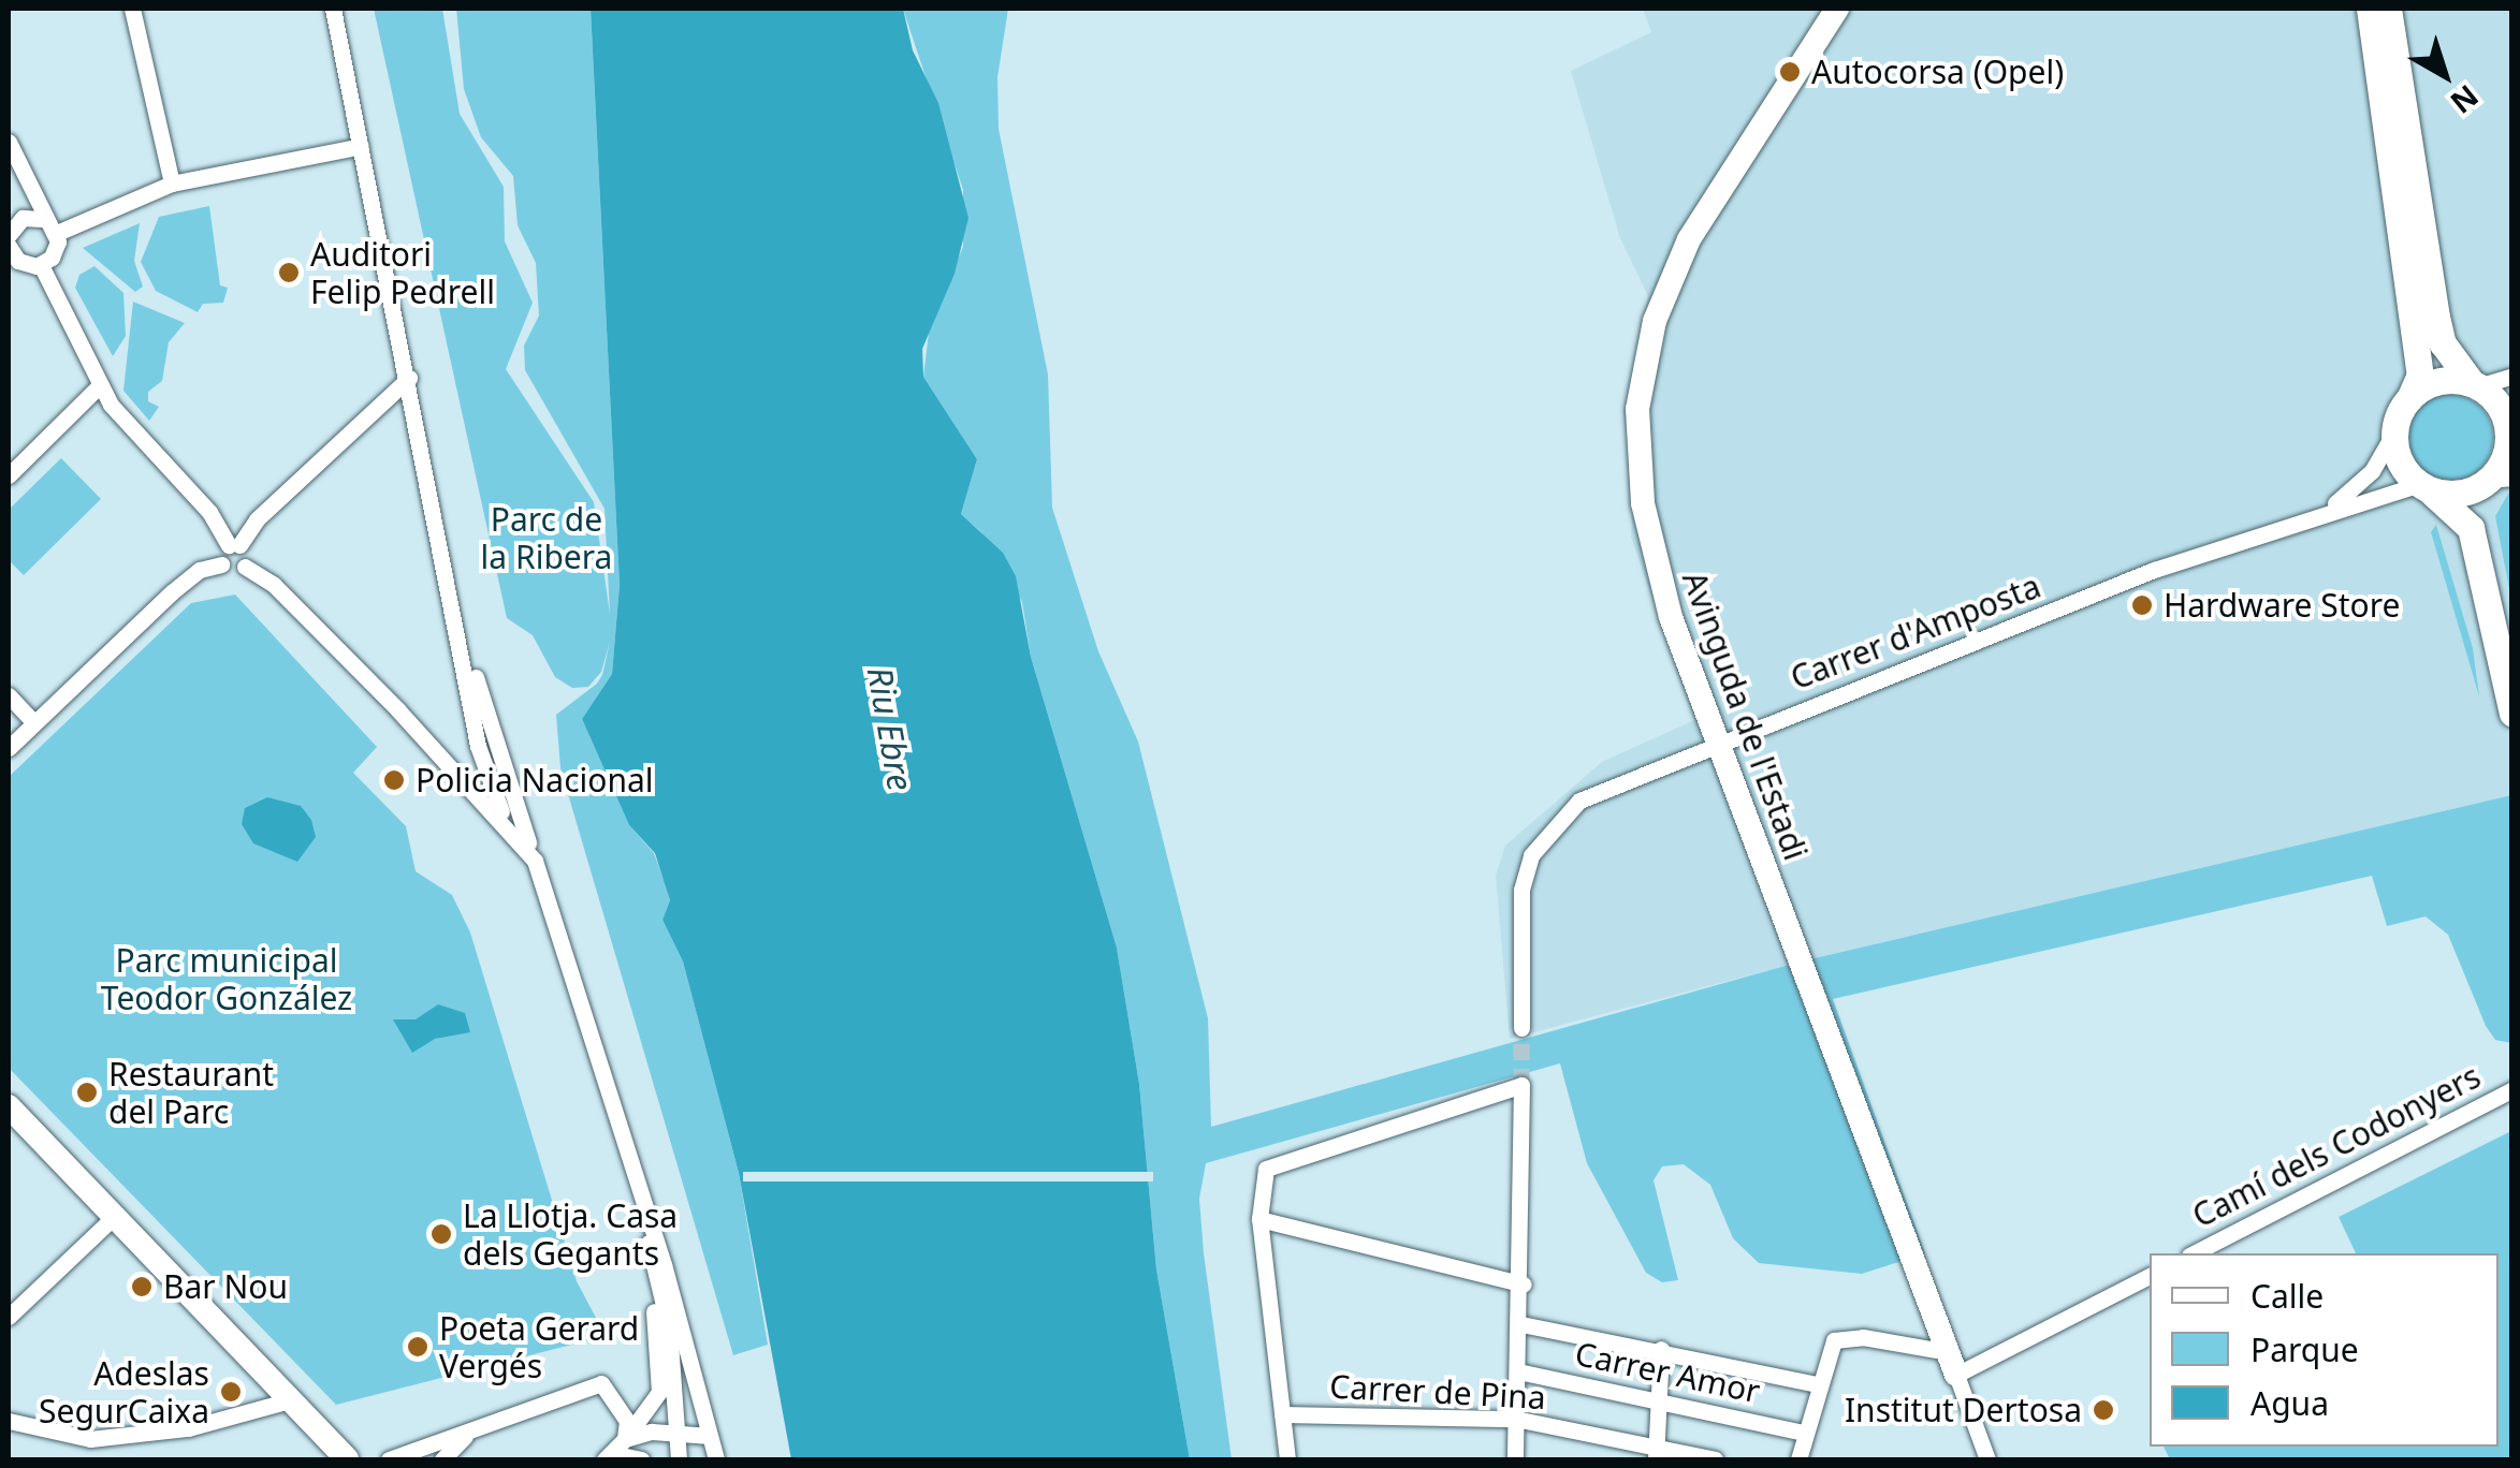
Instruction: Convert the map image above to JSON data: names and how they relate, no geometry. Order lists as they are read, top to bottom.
{
  "streets": {
    "street": [
      "Carrer d'Amposta",
      "Avinguda de l'Estadi",
      "Camí dels Codonyers",
      "Carrer Amor",
      "Carrer de Pina"
    ]
  },
  "crossings": [
    ["Carrer d'Amposta", "Avinguda de l'Estadi"]
  ],
  "water": ["Riu Ebre"],
  "parks": ["Parc de la Ribera", "Parc municipal Teodor González"],
  "places": [
    "Autocorsa (Opel)",
    "Auditori Felip Pedrell",
    "Hardware Store",
    "Policia Nacional",
    "Restaurant del Parc",
    "La Llotja. Casa dels Gegants",
    "Bar Nou",
    "Poeta Gerard Vergés",
    "Adeslas SegurCaixa",
    "Institut Dertosa"
  ],
  "legend": ["Calle", "Parque", "Agua"],
  "north": "bottom right"
}
